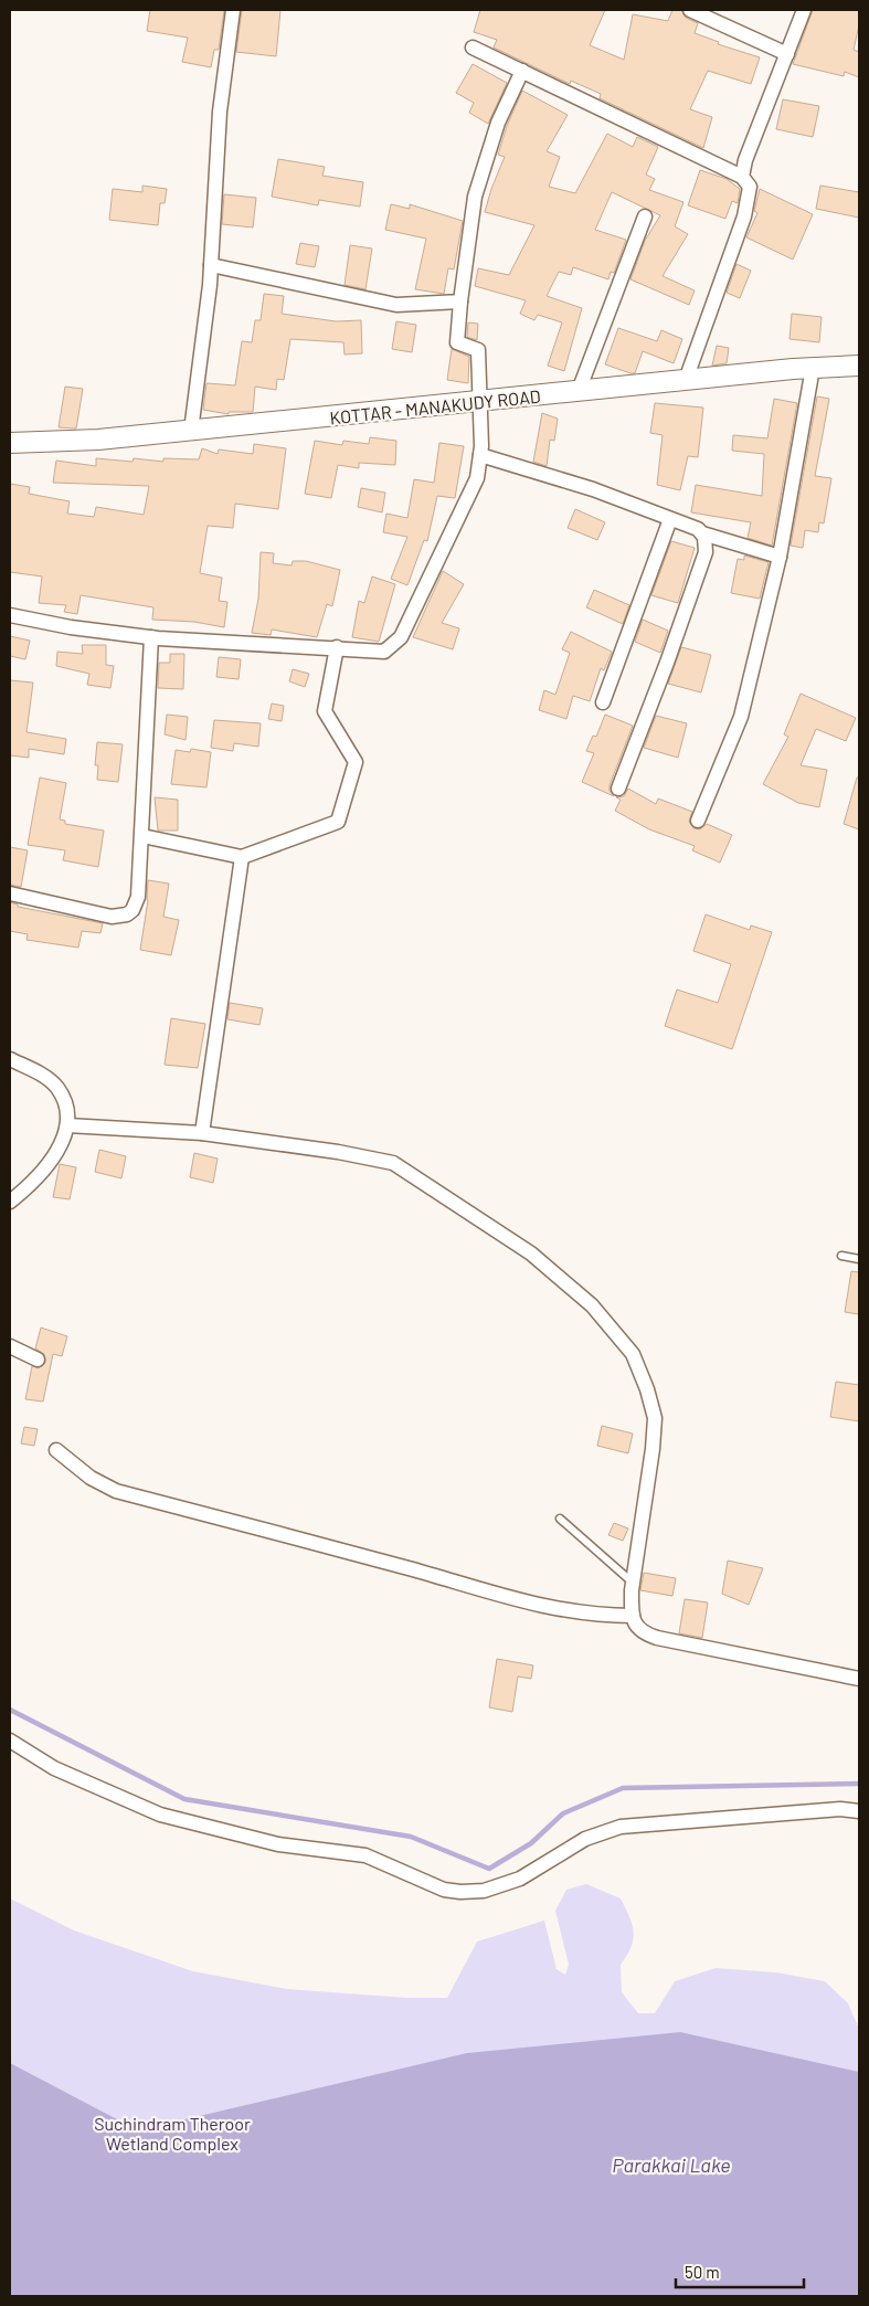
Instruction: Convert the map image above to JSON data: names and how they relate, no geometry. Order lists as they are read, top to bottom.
{
  "streets": {
    "main road": ["KOTTAR - MANAKUDY ROAD"]
  },
  "water": ["Parakkai Lake"],
  "parks": ["Suchindram Theroor Wetland Complex"],
  "scale_bar": "50 m"
}
